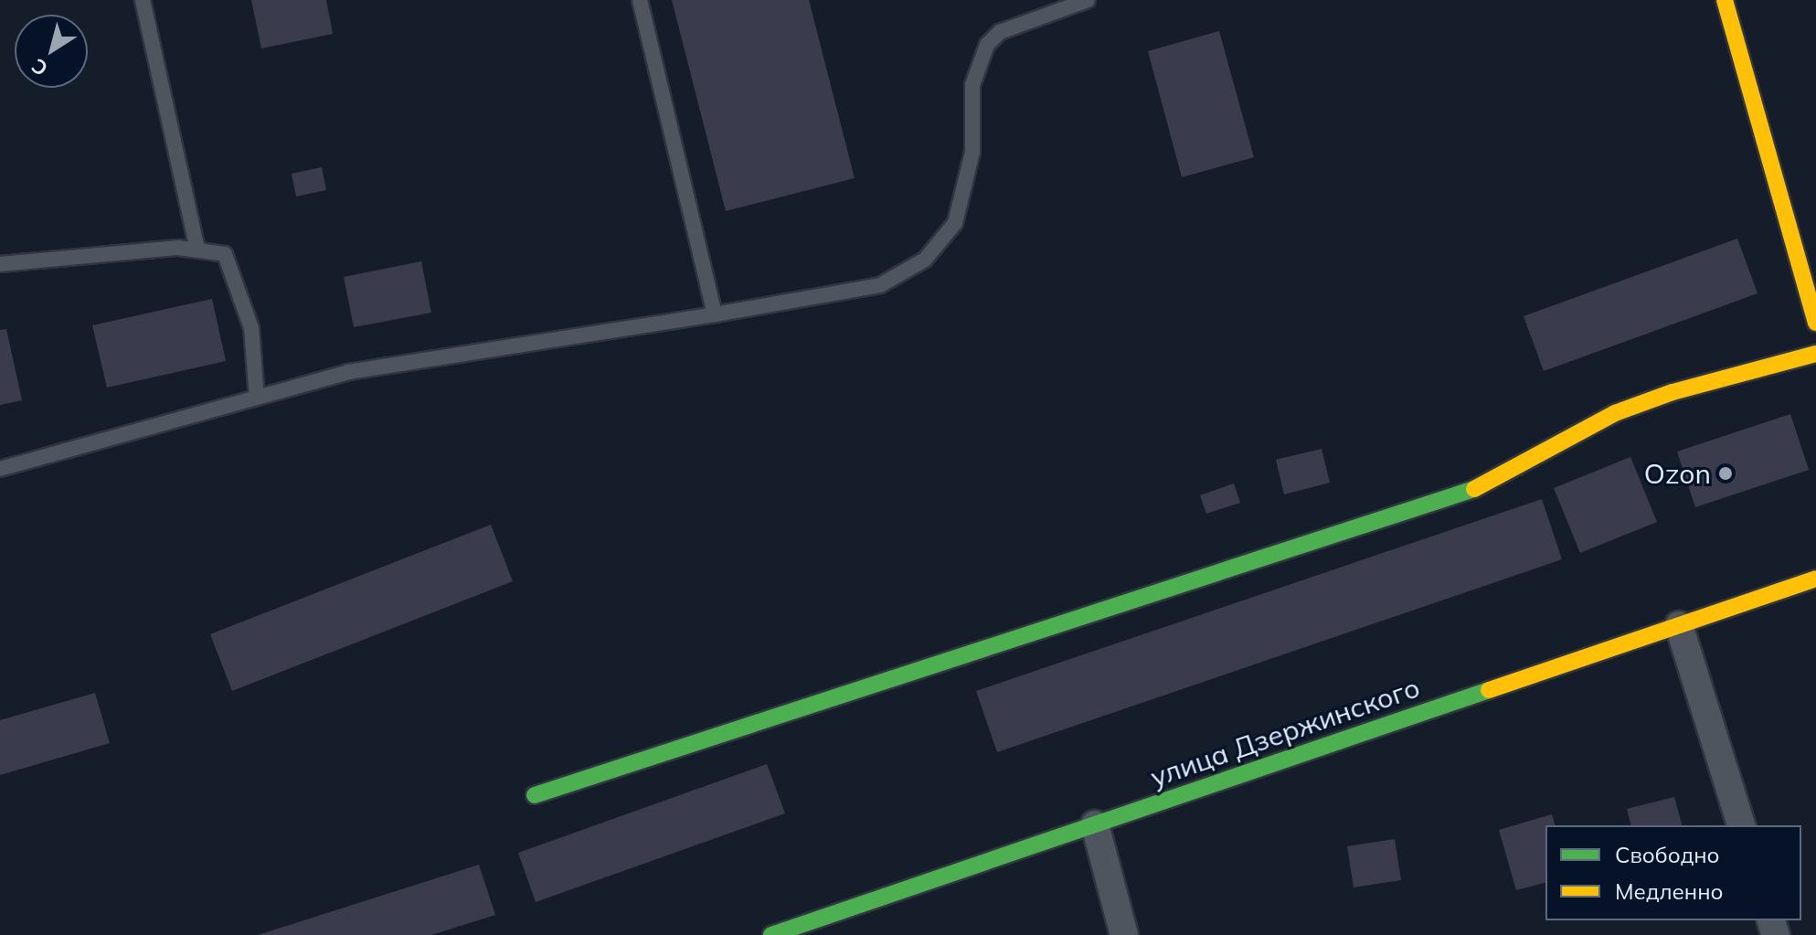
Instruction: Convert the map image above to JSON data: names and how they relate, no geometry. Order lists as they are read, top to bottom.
{
  "streets": {
    "street": ["улица Дзержинского"]
  },
  "places": ["Ozon"],
  "legend": ["Свободно", "Медленно"],
  "north": "bottom left"
}
